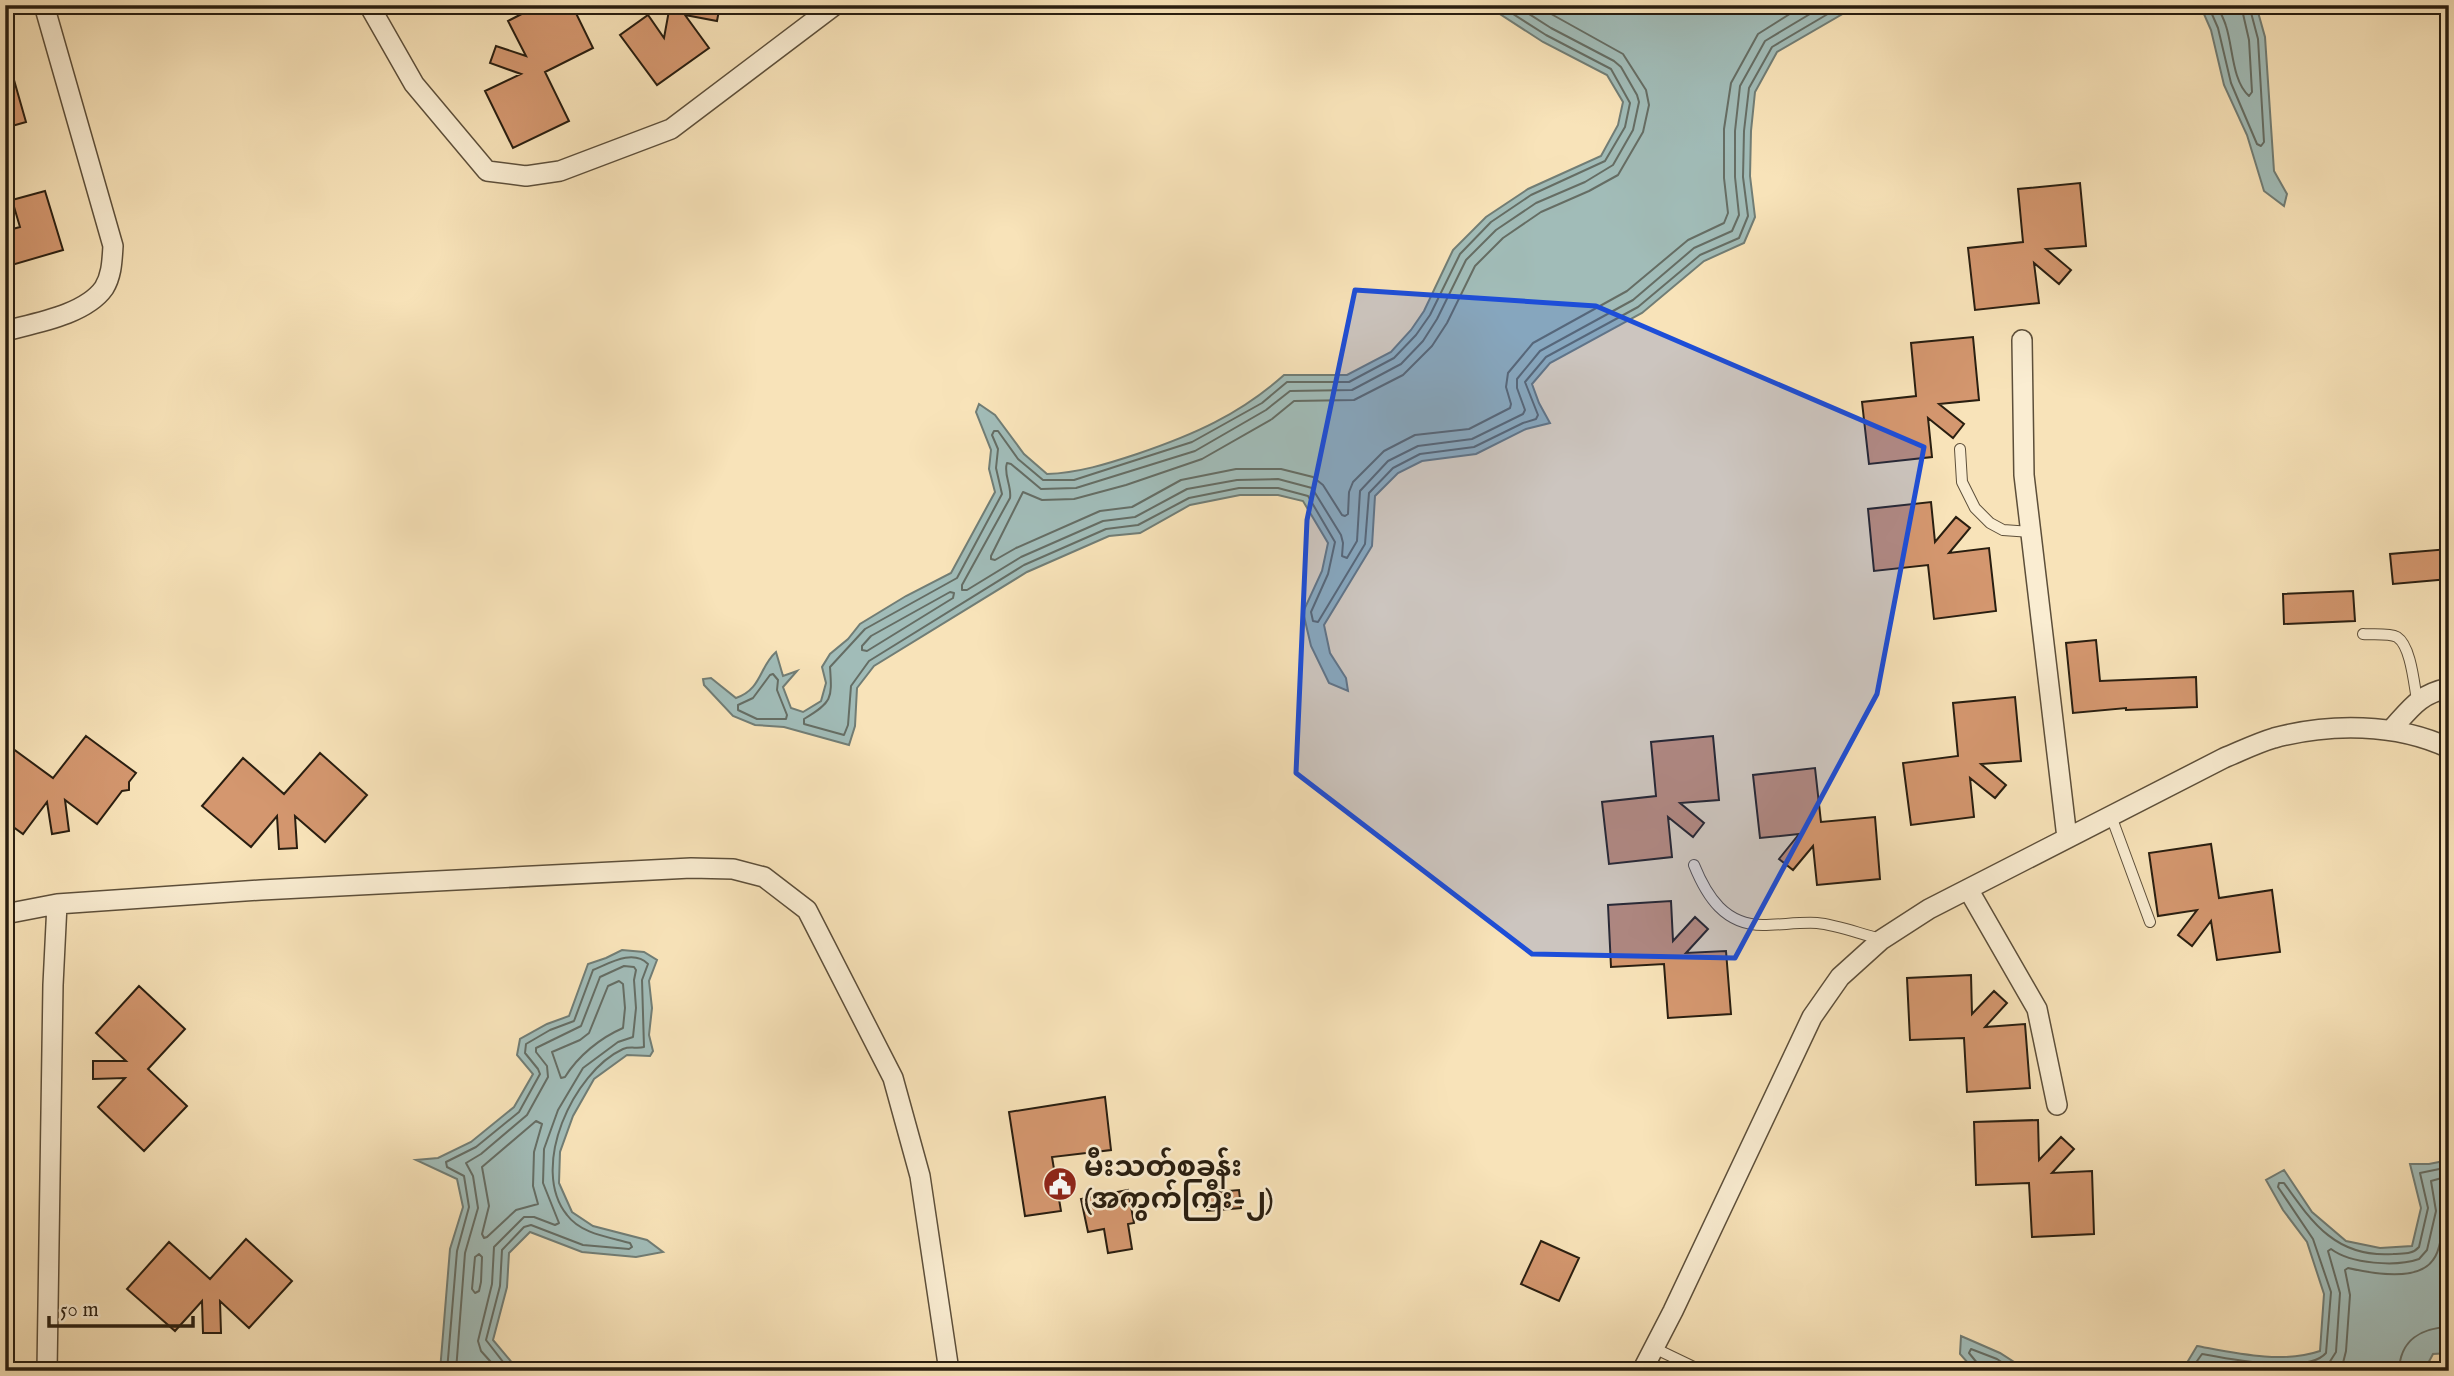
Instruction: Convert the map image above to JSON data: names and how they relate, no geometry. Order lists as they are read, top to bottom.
{
  "places": {
    "public building": ["မီးသတ်စခန်း (အကွက်ကြီး-၂)"]
  },
  "scale_bar": "50 m"
}
